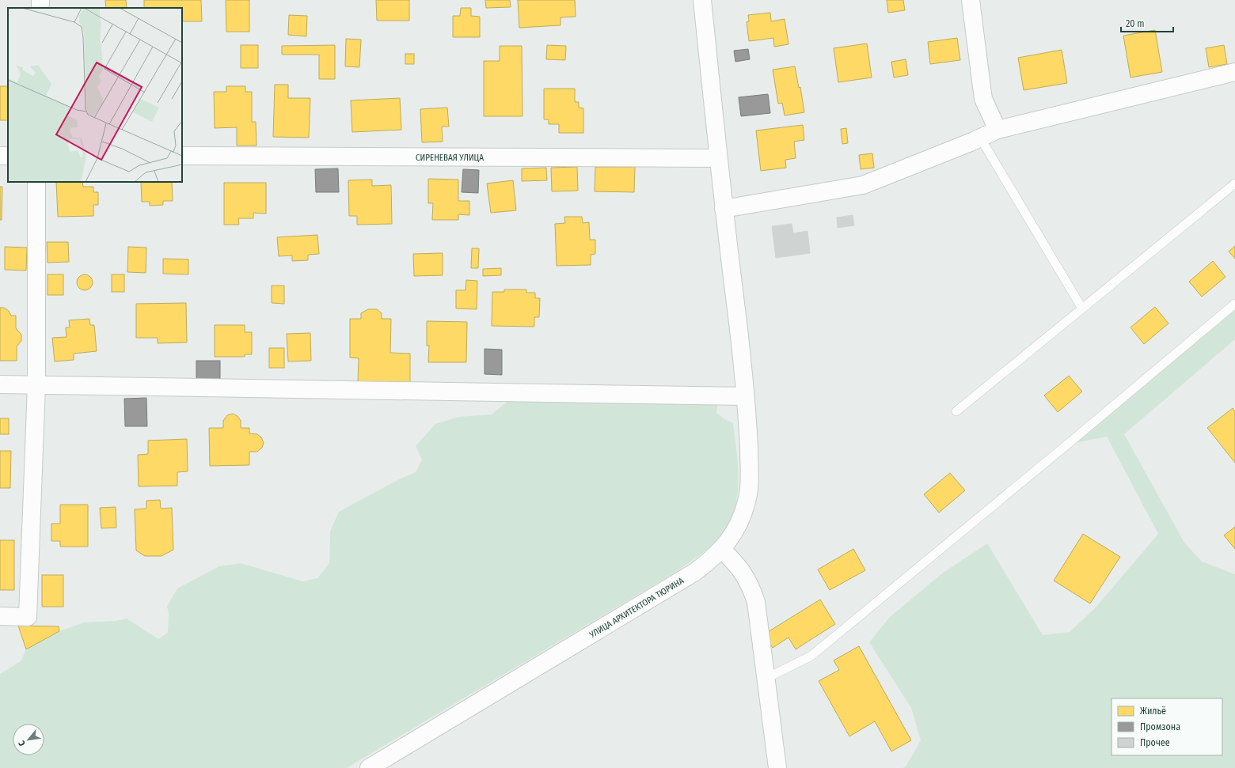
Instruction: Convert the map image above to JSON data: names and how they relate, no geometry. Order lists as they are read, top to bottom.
{
  "streets": {
    "street": ["СИРЕНЕВАЯ УЛИЦА", "УЛИЦА АРХИТЕКТОРА ТЮРИНА"]
  },
  "crossings": [
    ["СИРЕНЕВАЯ УЛИЦА", "УЛИЦА АРХИТЕКТОРА ТЮРИНА"]
  ],
  "legend": ["Жильё", "Промзона", "Прочее"],
  "scale_bar": "20 m",
  "north": "bottom left"
}
